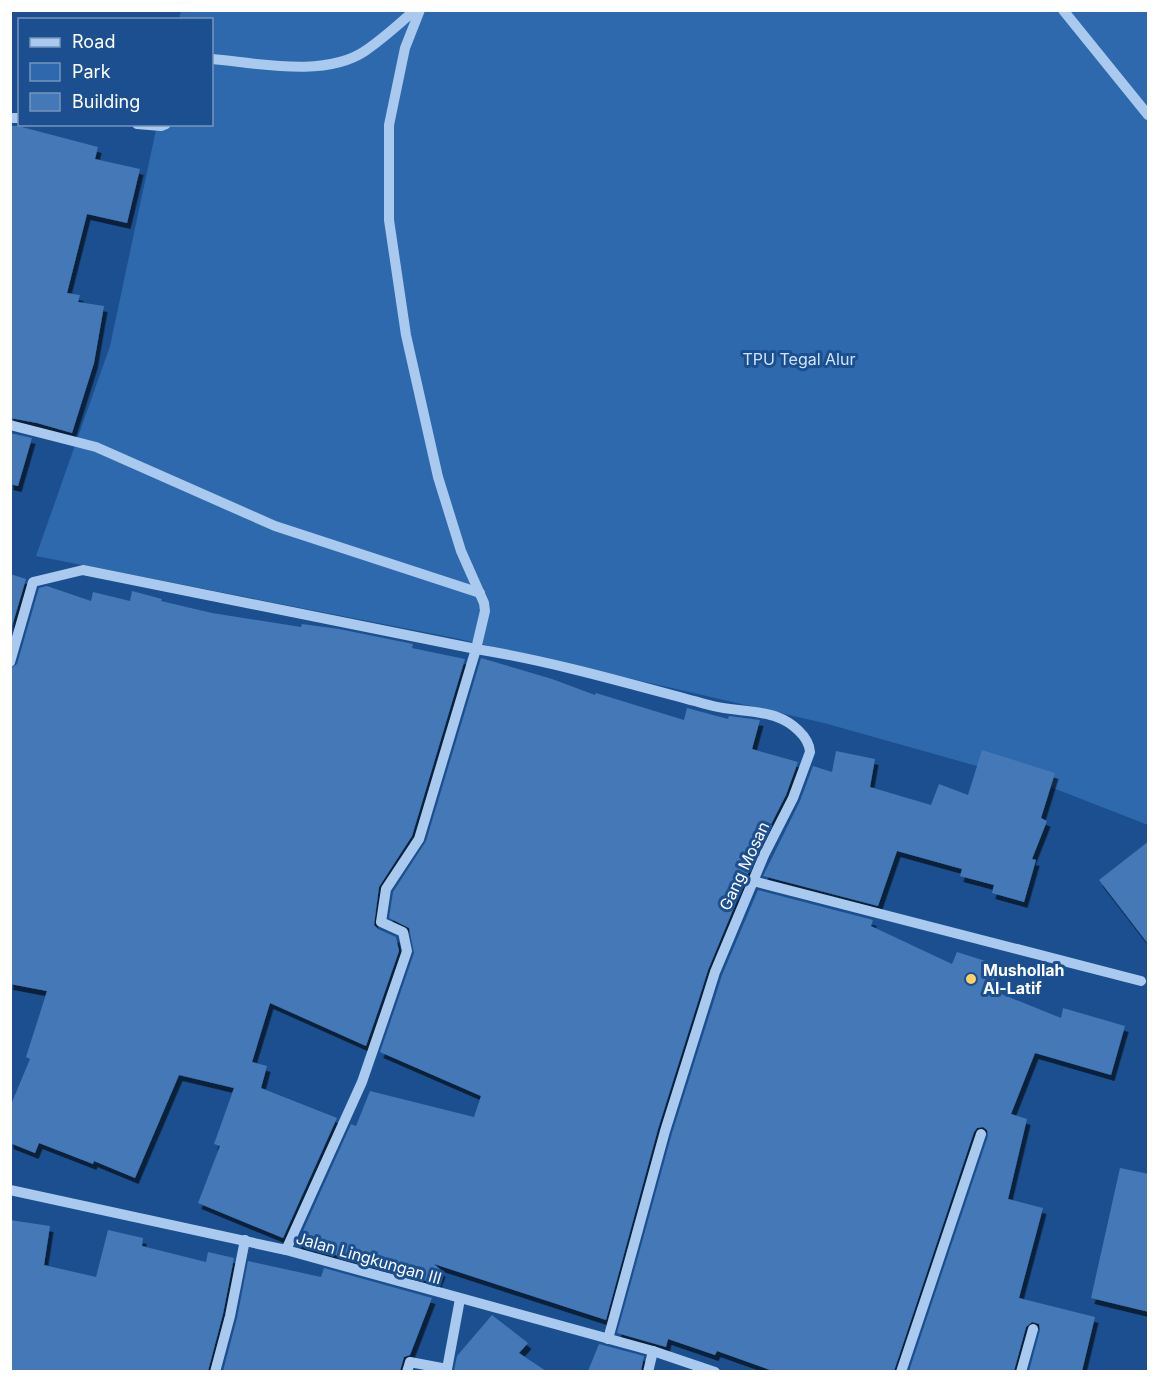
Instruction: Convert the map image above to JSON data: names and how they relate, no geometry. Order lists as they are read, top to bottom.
{
  "streets": {
    "street": ["Gang Mosan", "Jalan Lingkungan III"]
  },
  "crossings": [
    ["Gang Mosan", "Jalan Lingkungan III"]
  ],
  "parks": ["TPU Tegal Alur"],
  "places": ["Mushollah Al-Latif"],
  "legend": ["Road", "Park", "Building"]
}
